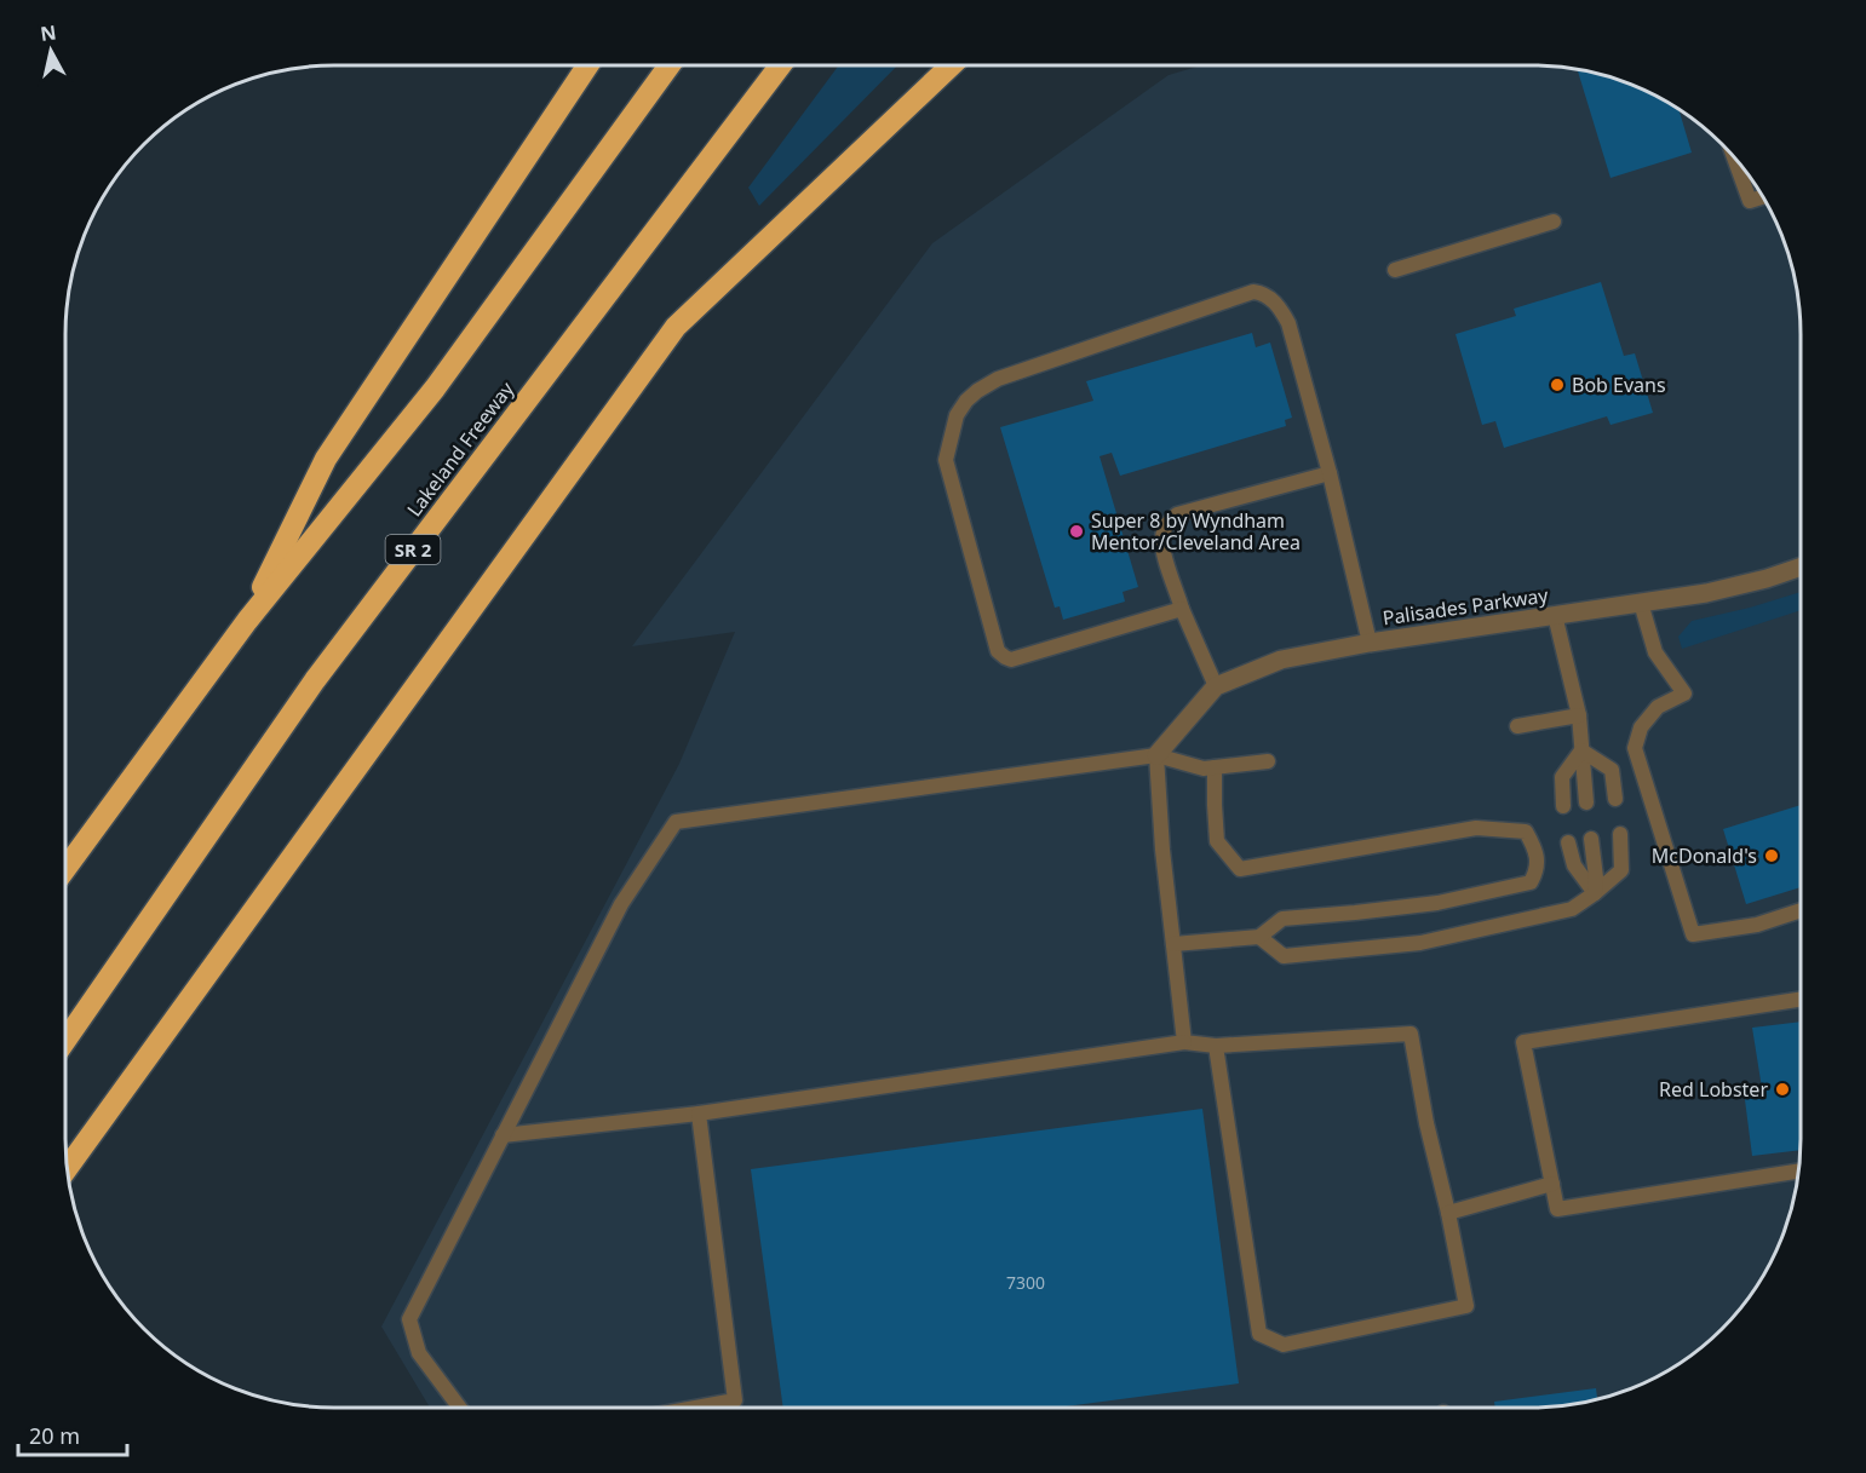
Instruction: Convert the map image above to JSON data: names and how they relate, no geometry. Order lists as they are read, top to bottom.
{
  "streets": {
    "highway": ["Lakeland Freeway", "SR 2"],
    "street": ["Palisades Parkway"]
  },
  "places": [
    "Bob Evans",
    "Super 8 by Wyndham Mentor/Cleveland Area",
    "McDonald's",
    "Red Lobster"
  ],
  "house_numbers": ["7300"],
  "scale_bar": "20 m",
  "north": "top"
}
